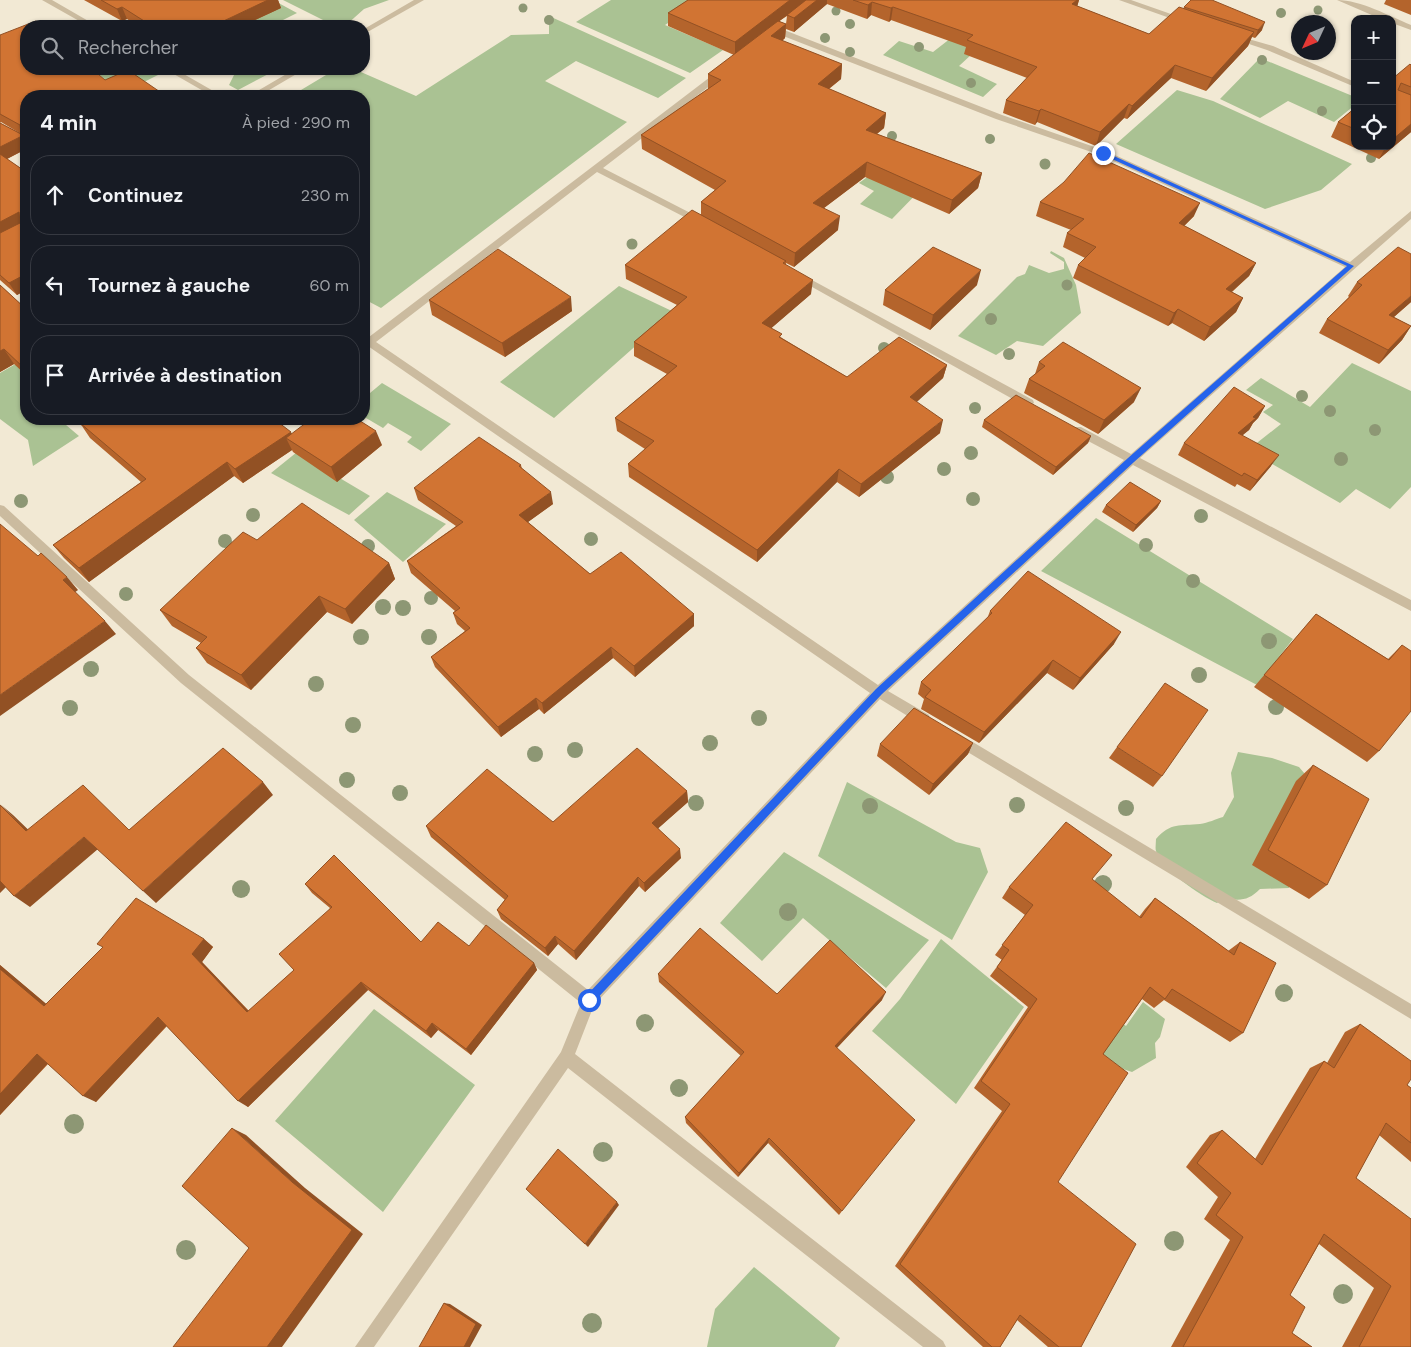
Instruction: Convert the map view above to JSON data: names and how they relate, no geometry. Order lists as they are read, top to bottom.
{
  "north": "bottom left",
  "page": {
    "map_buttons": ["+", "−"],
    "search": "Rechercher",
    "heading": ["4 min", "À pied · 290 m"],
    "list": [
      ["Continuez", "230 m"],
      ["Tournez à gauche", "60 m"],
      "Arrivée à destination"
    ]
  }
}
